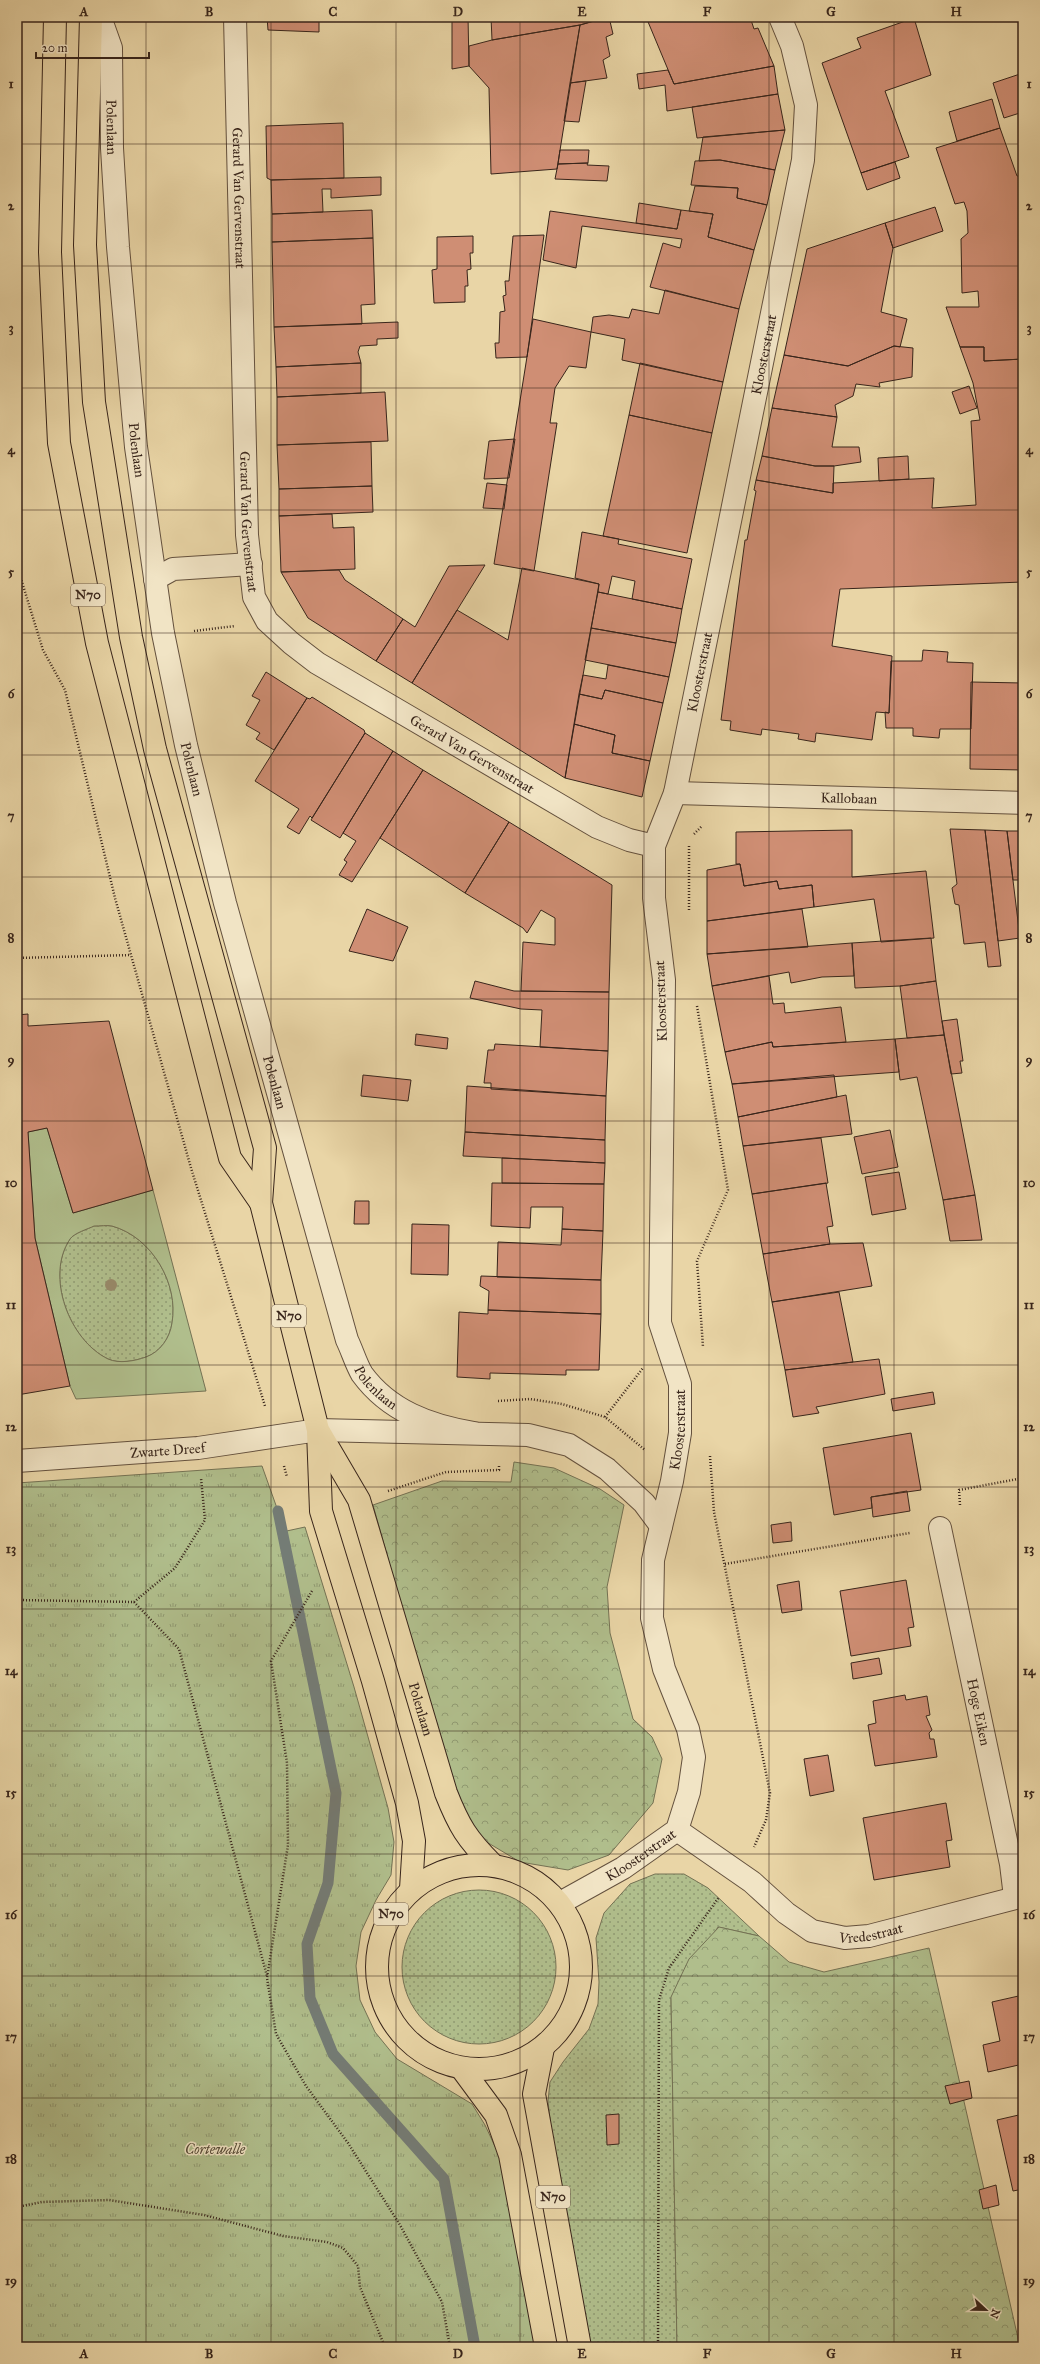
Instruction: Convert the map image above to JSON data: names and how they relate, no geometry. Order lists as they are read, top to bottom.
{
  "streets": {
    "main road": ["Polenlaan", "N70"],
    "street": [
      "Gerard Van Gervenstraat",
      "Kloosterstraat",
      "Kallobaan",
      "Zwarte Dreef",
      "Hoge Eiken",
      "Vredestraat"
    ]
  },
  "crossings": [
    ["Polenlaan", "N70"],
    ["Polenlaan", "Zwarte Dreef"],
    ["Gerard Van Gervenstraat", "Kloosterstraat"],
    ["Kloosterstraat", "N70"],
    ["Kloosterstraat", "Kallobaan"],
    ["Kloosterstraat", "Vredestraat"],
    ["N70", "Zwarte Dreef"],
    ["Hoge Eiken", "Vredestraat"]
  ],
  "parks": ["Cortewalle"],
  "scale_bar": "20 m",
  "north": "right",
  "grid": {
    "columns": [
      "A",
      "B",
      "C",
      "D",
      "E",
      "F",
      "G",
      "H"
    ],
    "rows": [
      "1",
      "2",
      "3",
      "4",
      "5",
      "6",
      "7",
      "8",
      "9",
      "10",
      "11",
      "12",
      "13",
      "14",
      "15",
      "16",
      "17",
      "18",
      "19"
    ]
  }
}
